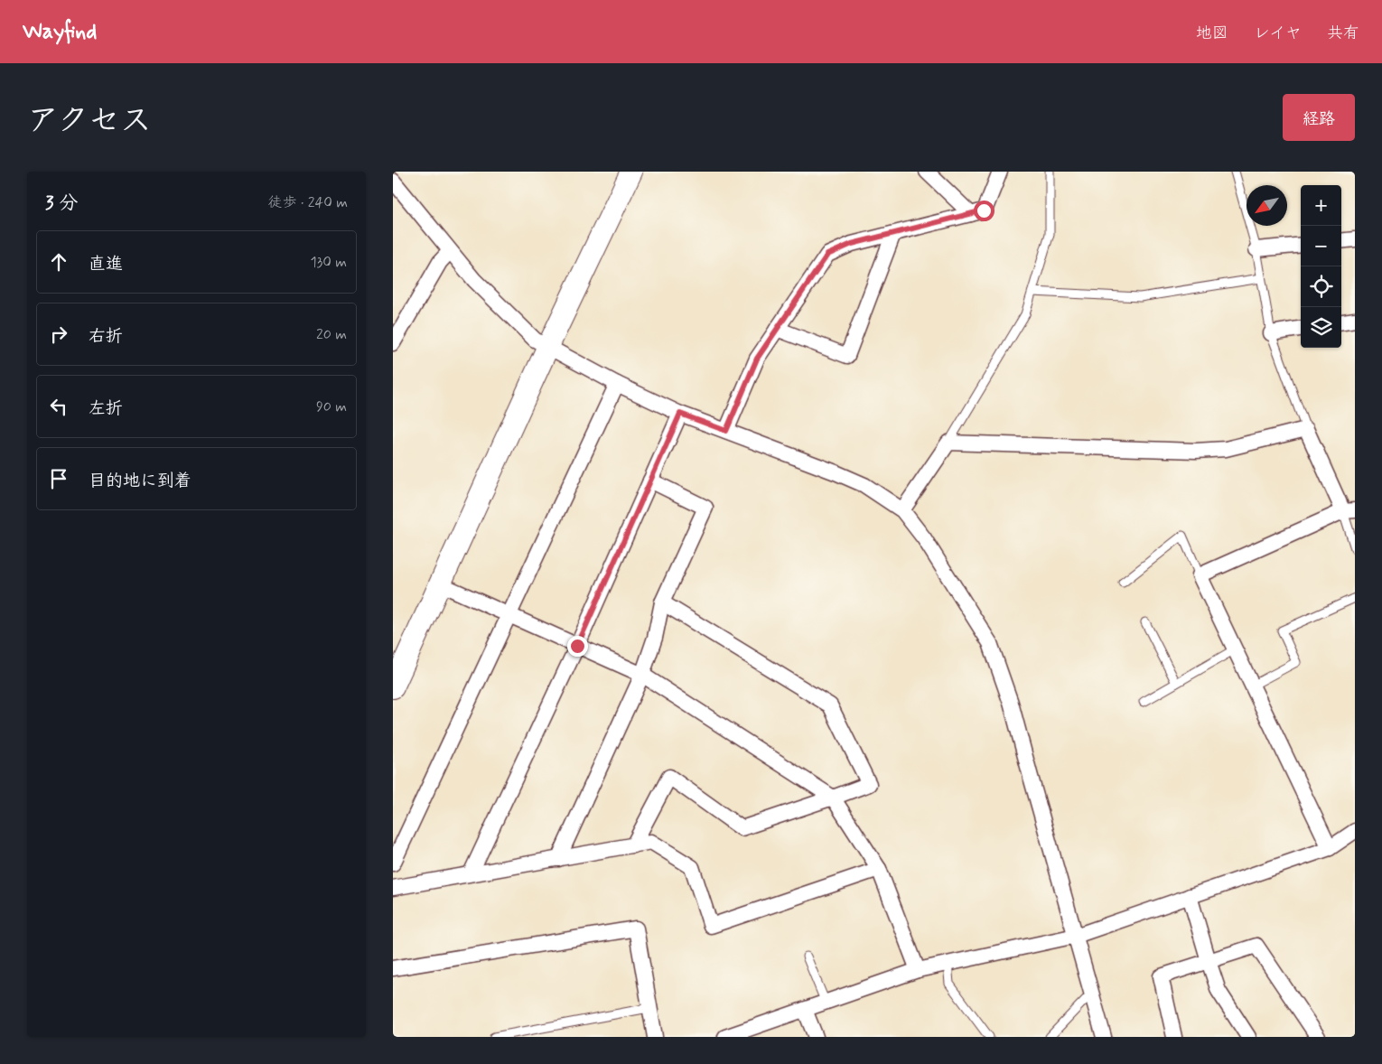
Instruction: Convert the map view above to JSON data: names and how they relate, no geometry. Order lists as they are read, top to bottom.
{
  "north": "bottom left",
  "page": {
    "header": "Wayfind",
    "nav": ["地図", "レイヤ", "共有"],
    "title": "アクセス",
    "buttons": "経路",
    "heading": ["3 分", "徒歩 · 240 m"],
    "map_buttons": ["+", "−"],
    "list": [
      ["直進", "130 m"],
      ["右折", "20 m"],
      ["左折", "90 m"],
      "目的地に到着"
    ]
  }
}
